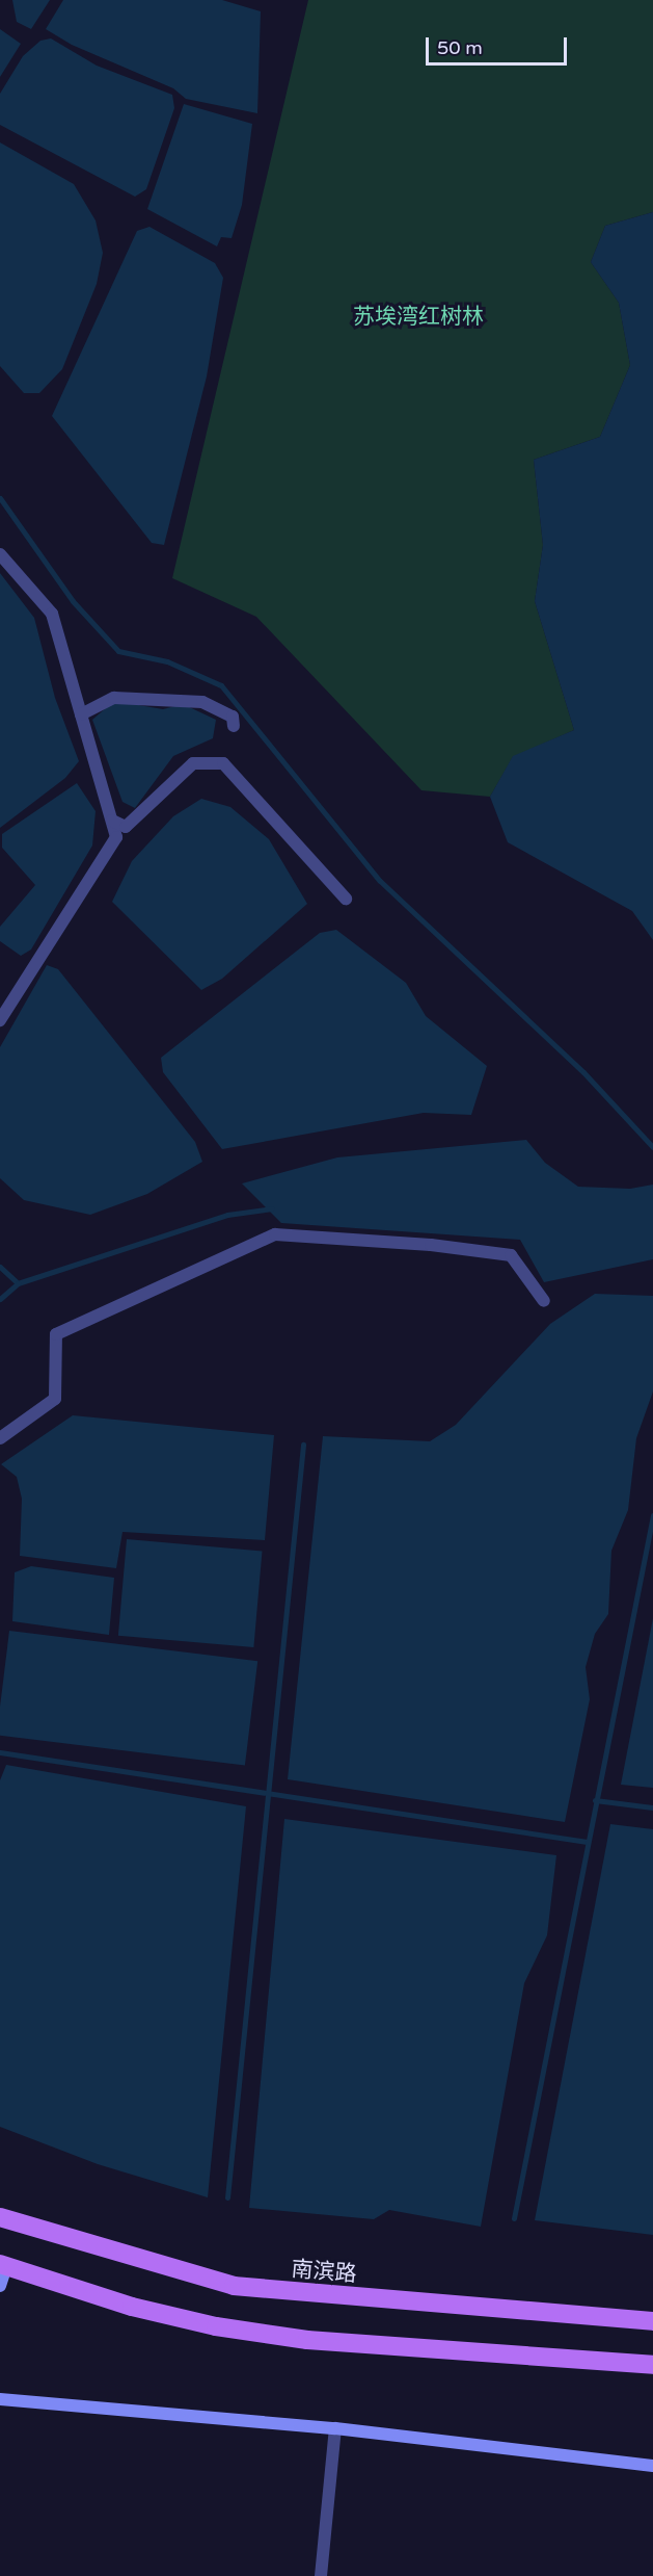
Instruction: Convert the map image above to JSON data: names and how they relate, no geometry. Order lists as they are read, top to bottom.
{
  "streets": {
    "main road": ["南滨路"]
  },
  "parks": ["苏埃湾红树林"],
  "scale_bar": "50 m"
}
